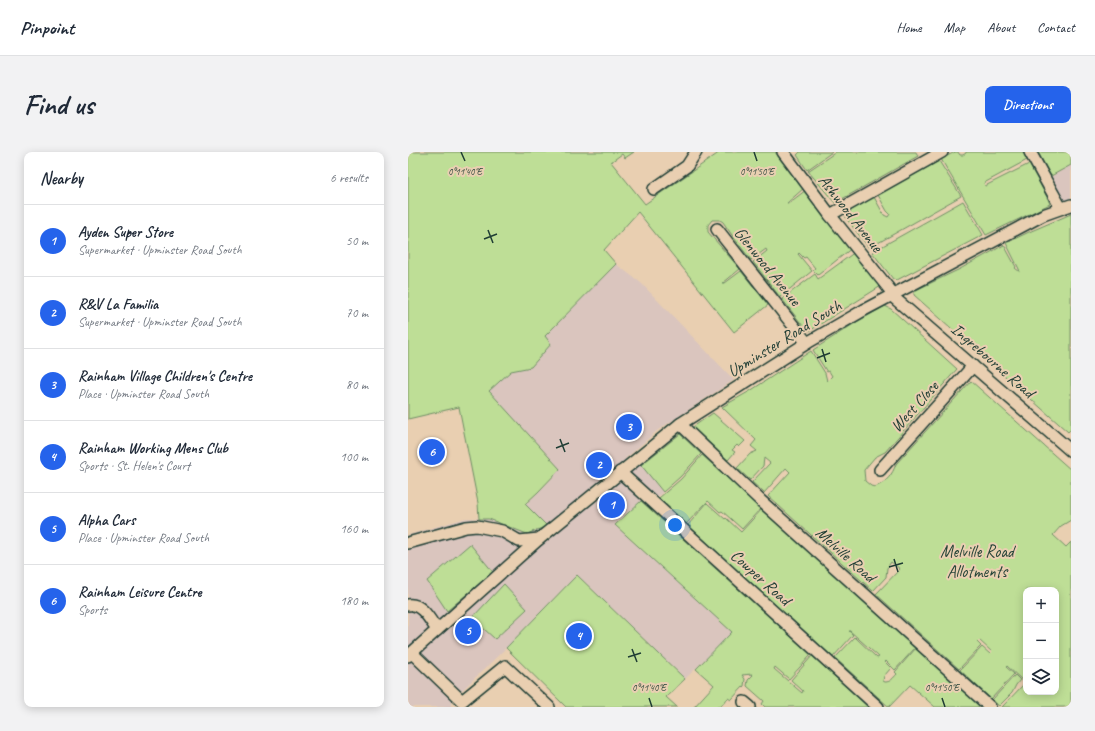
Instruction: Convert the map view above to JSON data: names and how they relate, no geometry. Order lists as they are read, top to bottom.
{
  "streets": {
    "street": [
      "Ashwood Avenue",
      "Glenwood Avenue",
      "Upminster Road South",
      "Ingrebourne Road",
      "West Close",
      "Melville Road",
      "Cowper Road"
    ]
  },
  "crossings": [
    ["Ashwood Avenue", "Upminster Road South"],
    ["Ashwood Avenue", "Ingrebourne Road"],
    ["Glenwood Avenue", "Upminster Road South"],
    ["Upminster Road South", "Ingrebourne Road"],
    ["Upminster Road South", "Melville Road"],
    ["Upminster Road South", "Cowper Road"],
    ["Ingrebourne Road", "West Close"]
  ],
  "parks": ["Melville Road Allotments"],
  "page": {
    "header": "Pinpoint",
    "nav": [
      "Home",
      "Map",
      "About",
      "Contact"
    ],
    "buttons": "Directions",
    "title": "Find us",
    "heading": ["Nearby", "6 results"],
    "list": [
      {
        "mark": "1",
        "name": "Ayden Super Store",
        "note": "Supermarket · Upminster Road South",
        "value": "50 m"
      },
      {
        "mark": "2",
        "name": "R&V La Familia",
        "note": "Supermarket · Upminster Road South",
        "value": "70 m"
      },
      {
        "mark": "3",
        "name": "Rainham Village Children's Centre",
        "note": "Place · Upminster Road South",
        "value": "80 m"
      },
      {
        "mark": "4",
        "name": "Rainham Working Mens Club",
        "note": "Sports · St. Helen's Court",
        "value": "100 m"
      },
      {
        "mark": "5",
        "name": "Alpha Cars",
        "note": "Place · Upminster Road South",
        "value": "160 m"
      },
      {
        "mark": "6",
        "name": "Rainham Leisure Centre",
        "note": "Sports",
        "value": "180 m"
      }
    ],
    "pins": [
      "3",
      "6",
      "2",
      "1",
      "5",
      "4"
    ],
    "map_buttons": ["+", "−"]
  },
  "coordinates": ["0°11'40\"E", "0°11'50\"E"]
}
